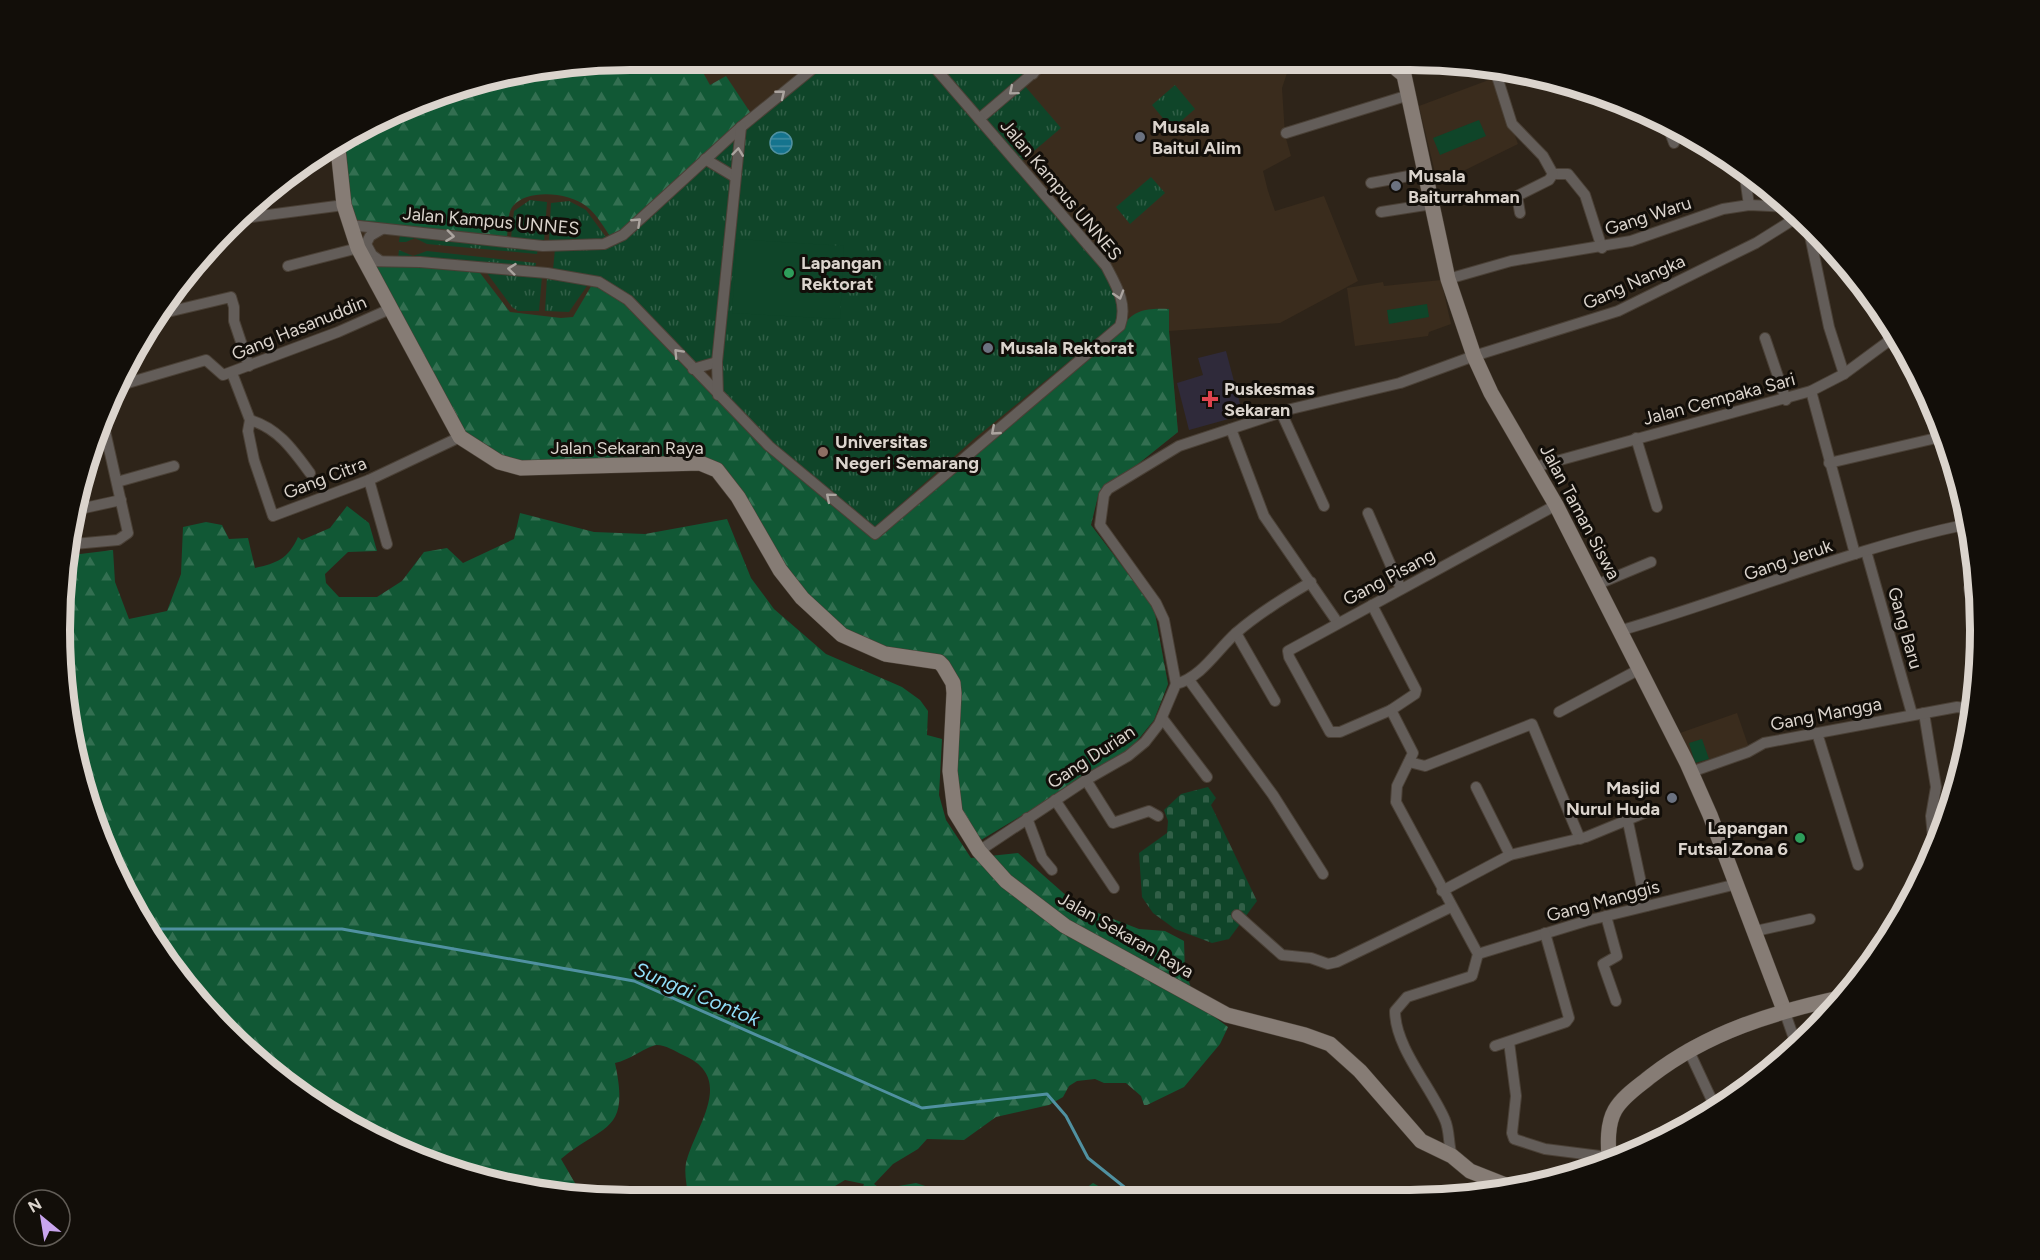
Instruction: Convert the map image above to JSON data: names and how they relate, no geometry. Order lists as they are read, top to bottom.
{
  "streets": {
    "main road": ["Jalan Sekaran Raya", "Jalan Taman Siswa"],
    "street": [
      "Jalan Kampus UNNES",
      "Gang Waru",
      "Gang Nangka",
      "Gang Hasanuddin",
      "Jalan Cempaka Sari",
      "Gang Citra",
      "Gang Jeruk",
      "Gang Pisang",
      "Gang Baru",
      "Gang Mangga",
      "Gang Durian",
      "Gang Manggis"
    ]
  },
  "crossings": [
    ["Gang Waru", "Jalan Taman Siswa"],
    ["Gang Nangka", "Jalan Taman Siswa"],
    ["Gang Nangka", "Gang Pisang"],
    ["Gang Nangka", "Gang Durian"],
    ["Gang Hasanuddin", "Gang Citra"],
    ["Jalan Cempaka Sari", "Jalan Taman Siswa"],
    ["Jalan Cempaka Sari", "Gang Baru"],
    ["Jalan Sekaran Raya", "Gang Citra"],
    ["Jalan Sekaran Raya", "Gang Durian"],
    ["Jalan Taman Siswa", "Gang Jeruk"],
    ["Jalan Taman Siswa", "Gang Pisang"],
    ["Jalan Taman Siswa", "Gang Mangga"],
    ["Jalan Taman Siswa", "Gang Manggis"],
    ["Gang Jeruk", "Gang Baru"],
    ["Gang Baru", "Gang Mangga"]
  ],
  "water": ["Sungai Contok"],
  "places": {
    "other": [
      "Musala Baitul Alim",
      "Musala Baiturrahman",
      "Lapangan Rektorat",
      "Musala Rektorat",
      "Universitas Negeri Semarang",
      "Masjid Nurul Huda",
      "Lapangan Futsal Zona 6"
    ],
    "health": ["Puskesmas Sekaran"]
  },
  "north": "top left"
}
